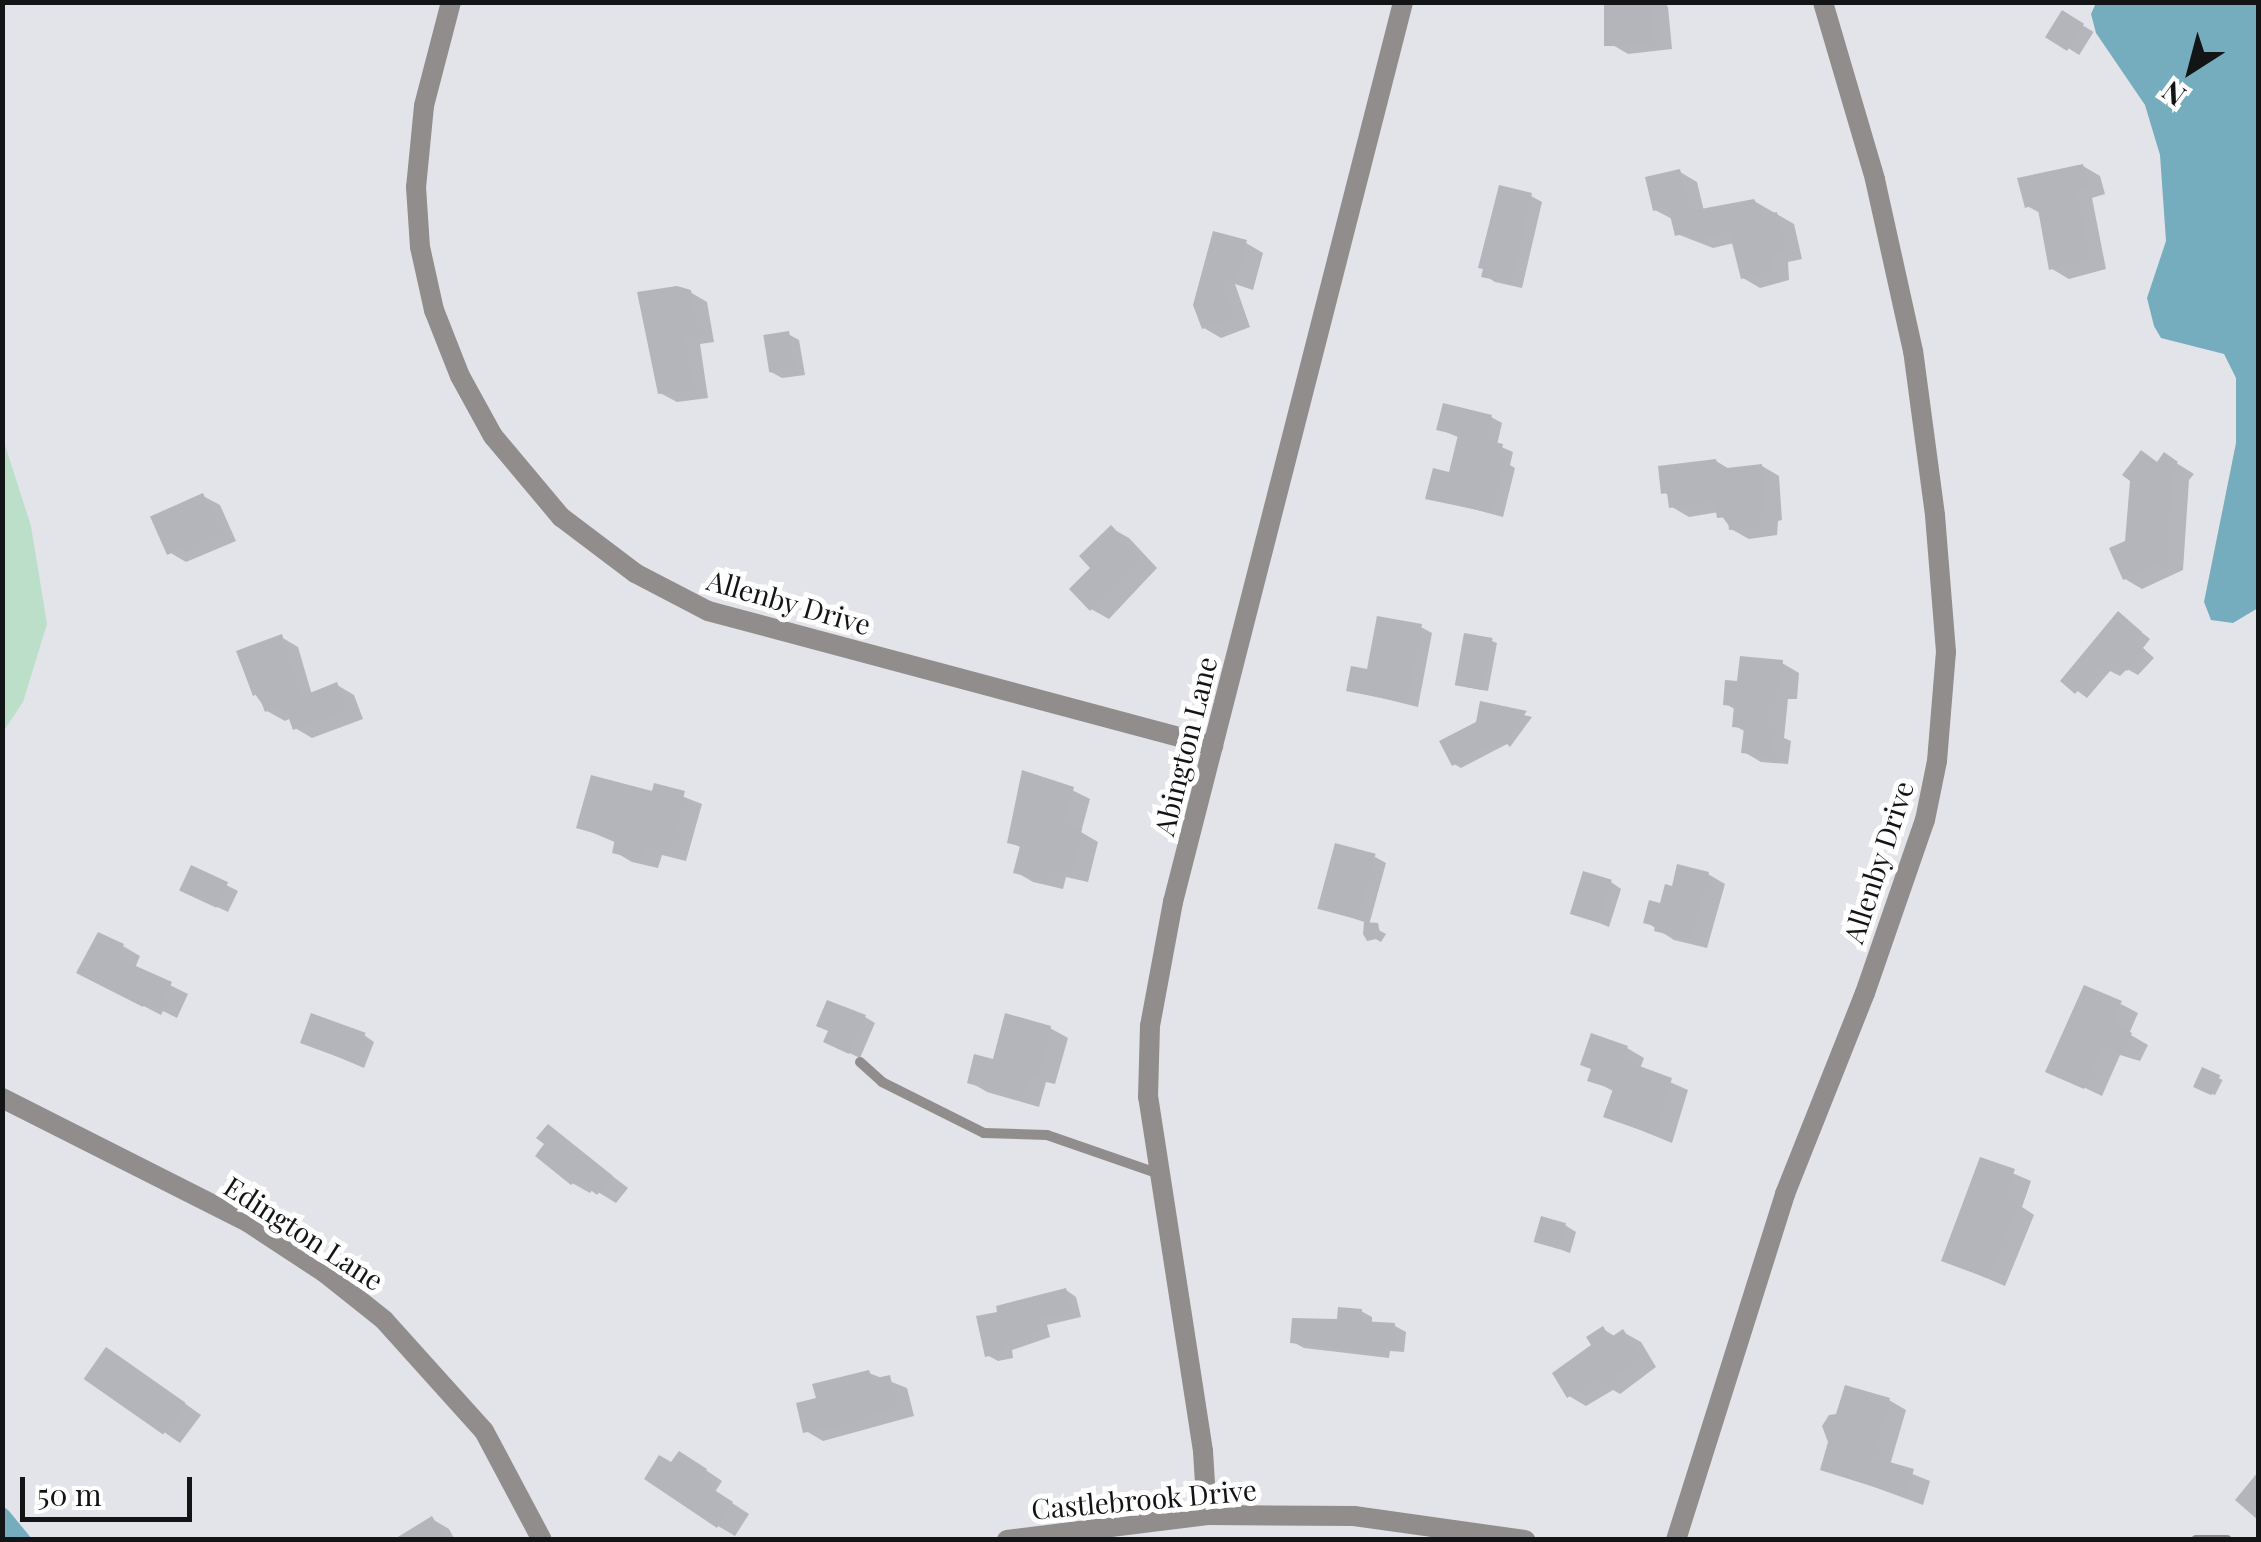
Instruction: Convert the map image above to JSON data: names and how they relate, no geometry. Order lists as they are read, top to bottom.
{
  "streets": {
    "street": [
      "Allenby Drive",
      "Abington Lane",
      "Edington Lane",
      "Castlebrook Drive"
    ]
  },
  "crossings": [
    ["Allenby Drive", "Abington Lane"],
    ["Abington Lane", "Castlebrook Drive"]
  ],
  "scale_bar": "50 m",
  "north": "bottom left"
}
